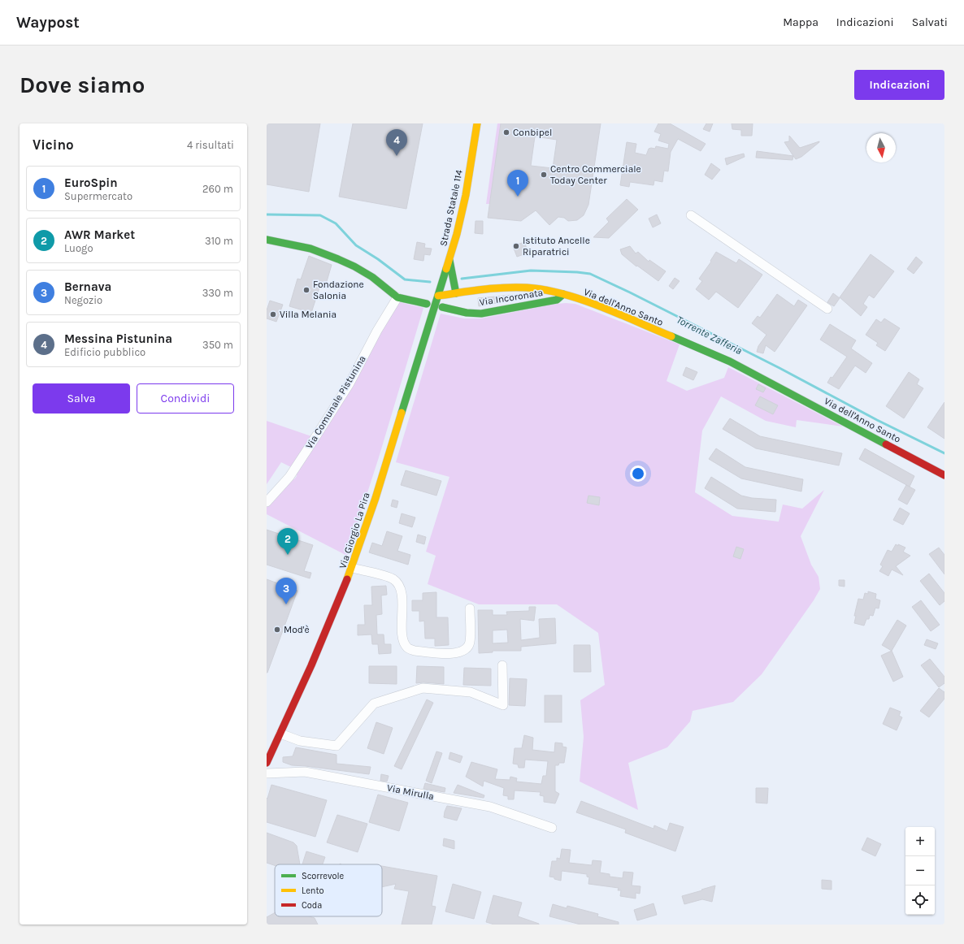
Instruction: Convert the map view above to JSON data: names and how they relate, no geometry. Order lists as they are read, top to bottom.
{
  "streets": {
    "street": [
      "Strada Statale 114",
      "Via Incoronata",
      "Via dell'Anno Santo",
      "Via Comunale Pistunina",
      "Via Giorgio La Pira",
      "Via Mirulla"
    ]
  },
  "crossings": [
    ["Strada Statale 114", "Via dell'Anno Santo"],
    ["Strada Statale 114", "Via Giorgio La Pira"],
    ["Via Incoronata", "Via dell'Anno Santo"],
    ["Via dell'Anno Santo", "Via Giorgio La Pira"]
  ],
  "water": ["Torrente Zafferia"],
  "places": [
    "Conbipel",
    "Centro Commerciale Today Center",
    "Istituto Ancelle Riparatrici",
    "Fondazione Salonia",
    "Villa Melania",
    "Mod'è"
  ],
  "legend": ["Scorrevole", "Lento", "Coda"],
  "north": "bottom",
  "page": {
    "header": "Waypost",
    "nav": ["Mappa", "Indicazioni", "Salvati"],
    "buttons": [
      "Indicazioni",
      ["Salva", "Condividi"]
    ],
    "title": "Dove siamo",
    "heading": ["Vicino", "4 risultati"],
    "pins": [
      "4",
      "1",
      "2",
      "3"
    ],
    "list": [
      {
        "mark": "1",
        "name": "EuroSpin",
        "note": "Supermercato",
        "value": "260 m"
      },
      {
        "mark": "2",
        "name": "AWR Market",
        "note": "Luogo",
        "value": "310 m"
      },
      {
        "mark": "3",
        "name": "Bernava",
        "note": "Negozio",
        "value": "330 m"
      },
      {
        "mark": "4",
        "name": "Messina Pistunina",
        "note": "Edificio pubblico",
        "value": "350 m"
      }
    ],
    "map_buttons": ["+", "−"]
  }
}
